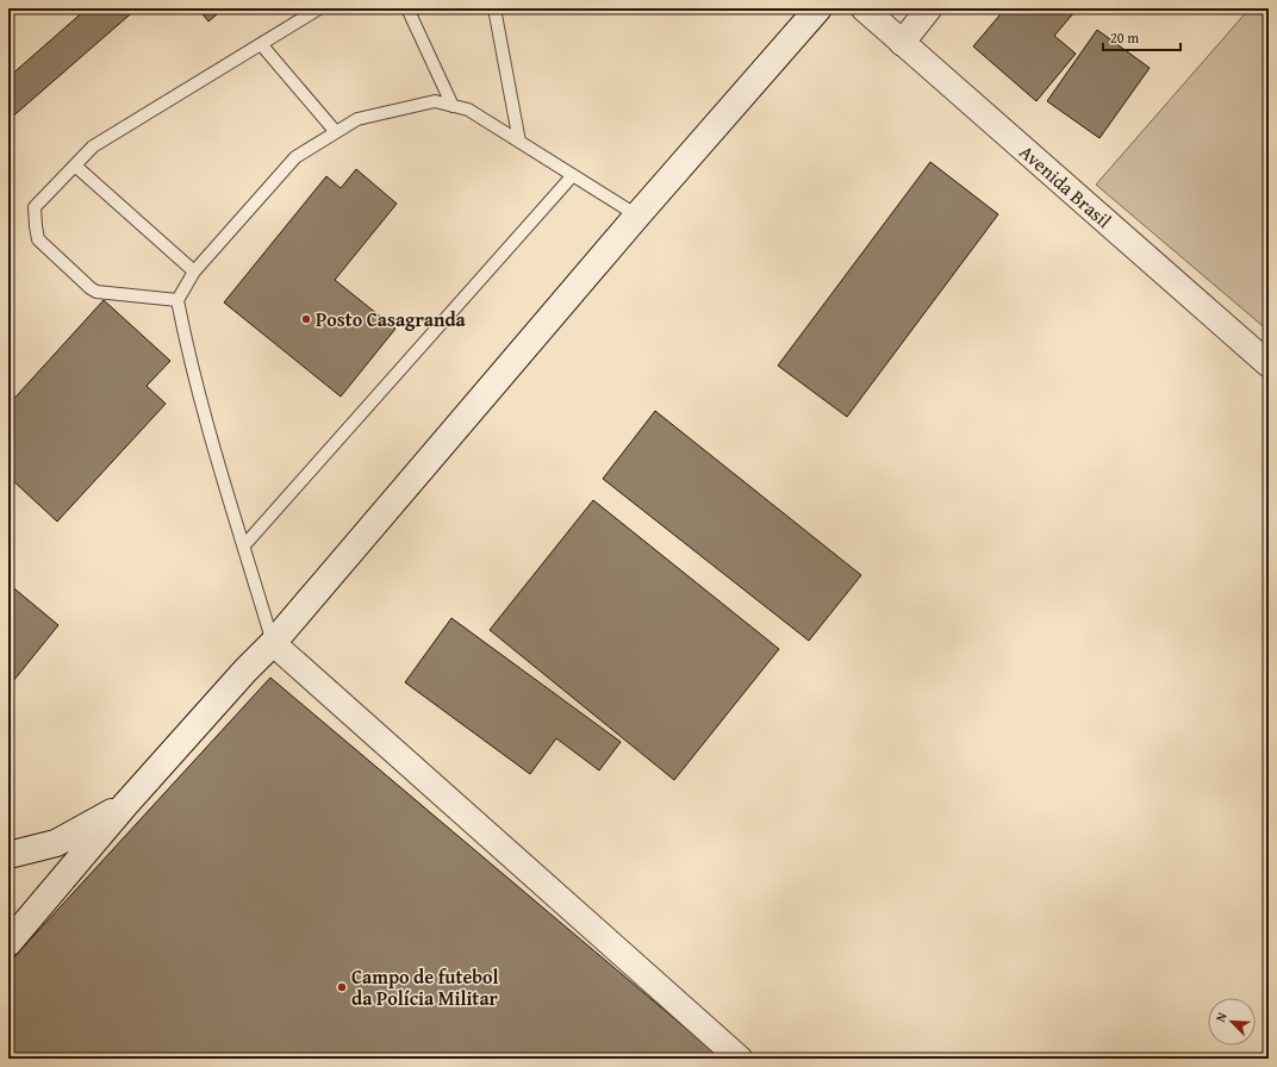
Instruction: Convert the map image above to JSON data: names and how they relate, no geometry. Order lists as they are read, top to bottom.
{
  "streets": {
    "street": ["Avenida Brasil"]
  },
  "places": ["Posto Casagranda", "Campo de futebol da Polícia Militar"],
  "scale_bar": "20 m",
  "north": "top left"
}
